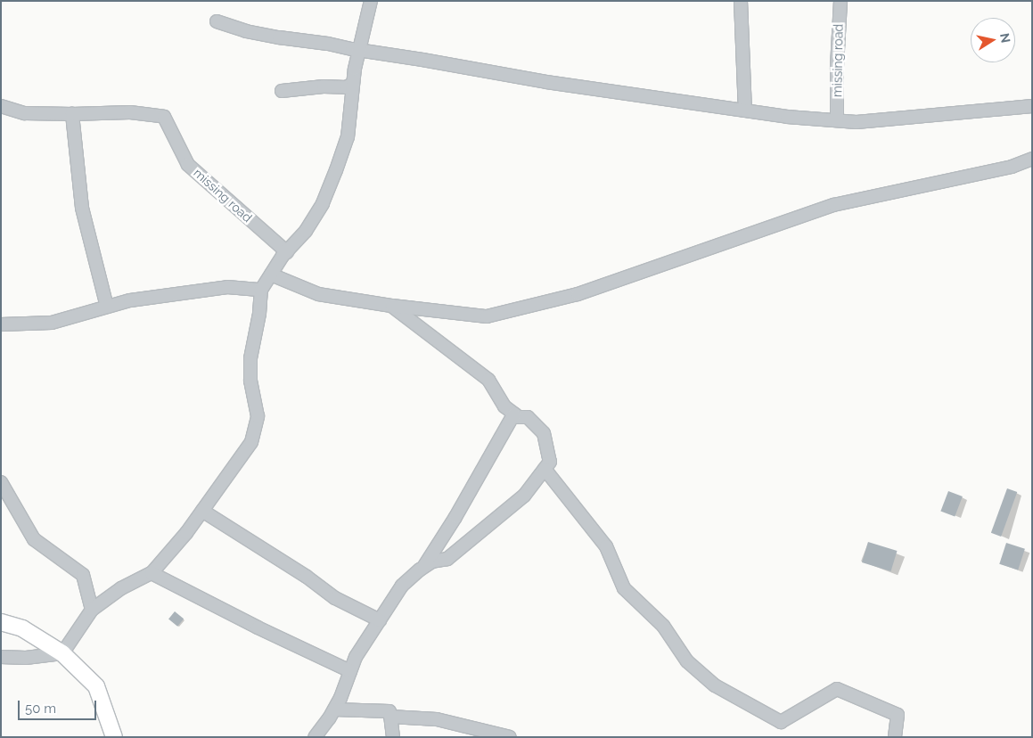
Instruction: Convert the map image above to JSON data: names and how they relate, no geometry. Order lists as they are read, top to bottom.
{
  "streets": {
    "street": ["missing road"]
  },
  "scale_bar": "50 m",
  "north": "right"
}
